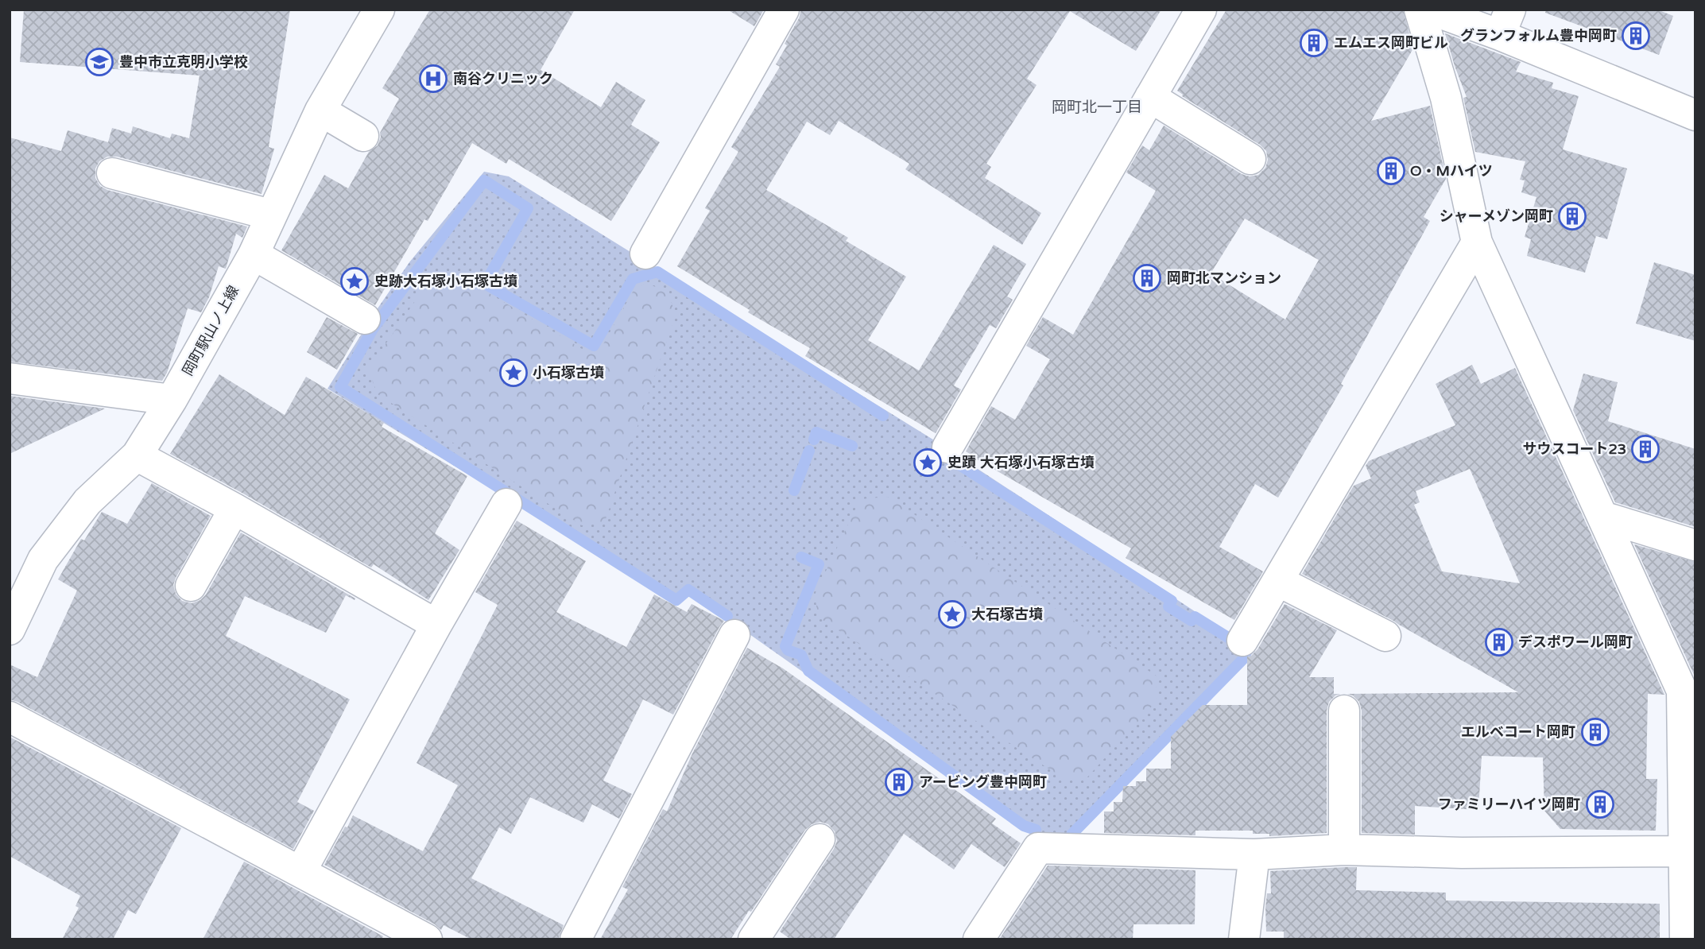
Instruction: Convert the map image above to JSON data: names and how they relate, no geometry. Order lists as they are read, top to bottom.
{
  "streets": {
    "street": ["岡町駅山ノ上線"]
  },
  "districts": ["岡町北一丁目"],
  "places": {
    "building": [
      "グランフォルム豊中岡町",
      "エムエス岡町ビル",
      "O・Mハイツ",
      "シャーメゾン岡町",
      "岡町北マンション",
      "サウスコート23",
      "デスポワール岡町",
      "エルベコート岡町",
      "アービング豊中岡町",
      "ファミリーハイツ岡町"
    ],
    "school or university": ["豊中市立克明小学校"],
    "hospital": ["南谷クリニック"],
    "place": [
      "史跡大石塚小石塚古墳",
      "小石塚古墳",
      "史蹟 大石塚小石塚古墳",
      "大石塚古墳"
    ]
  }
}
